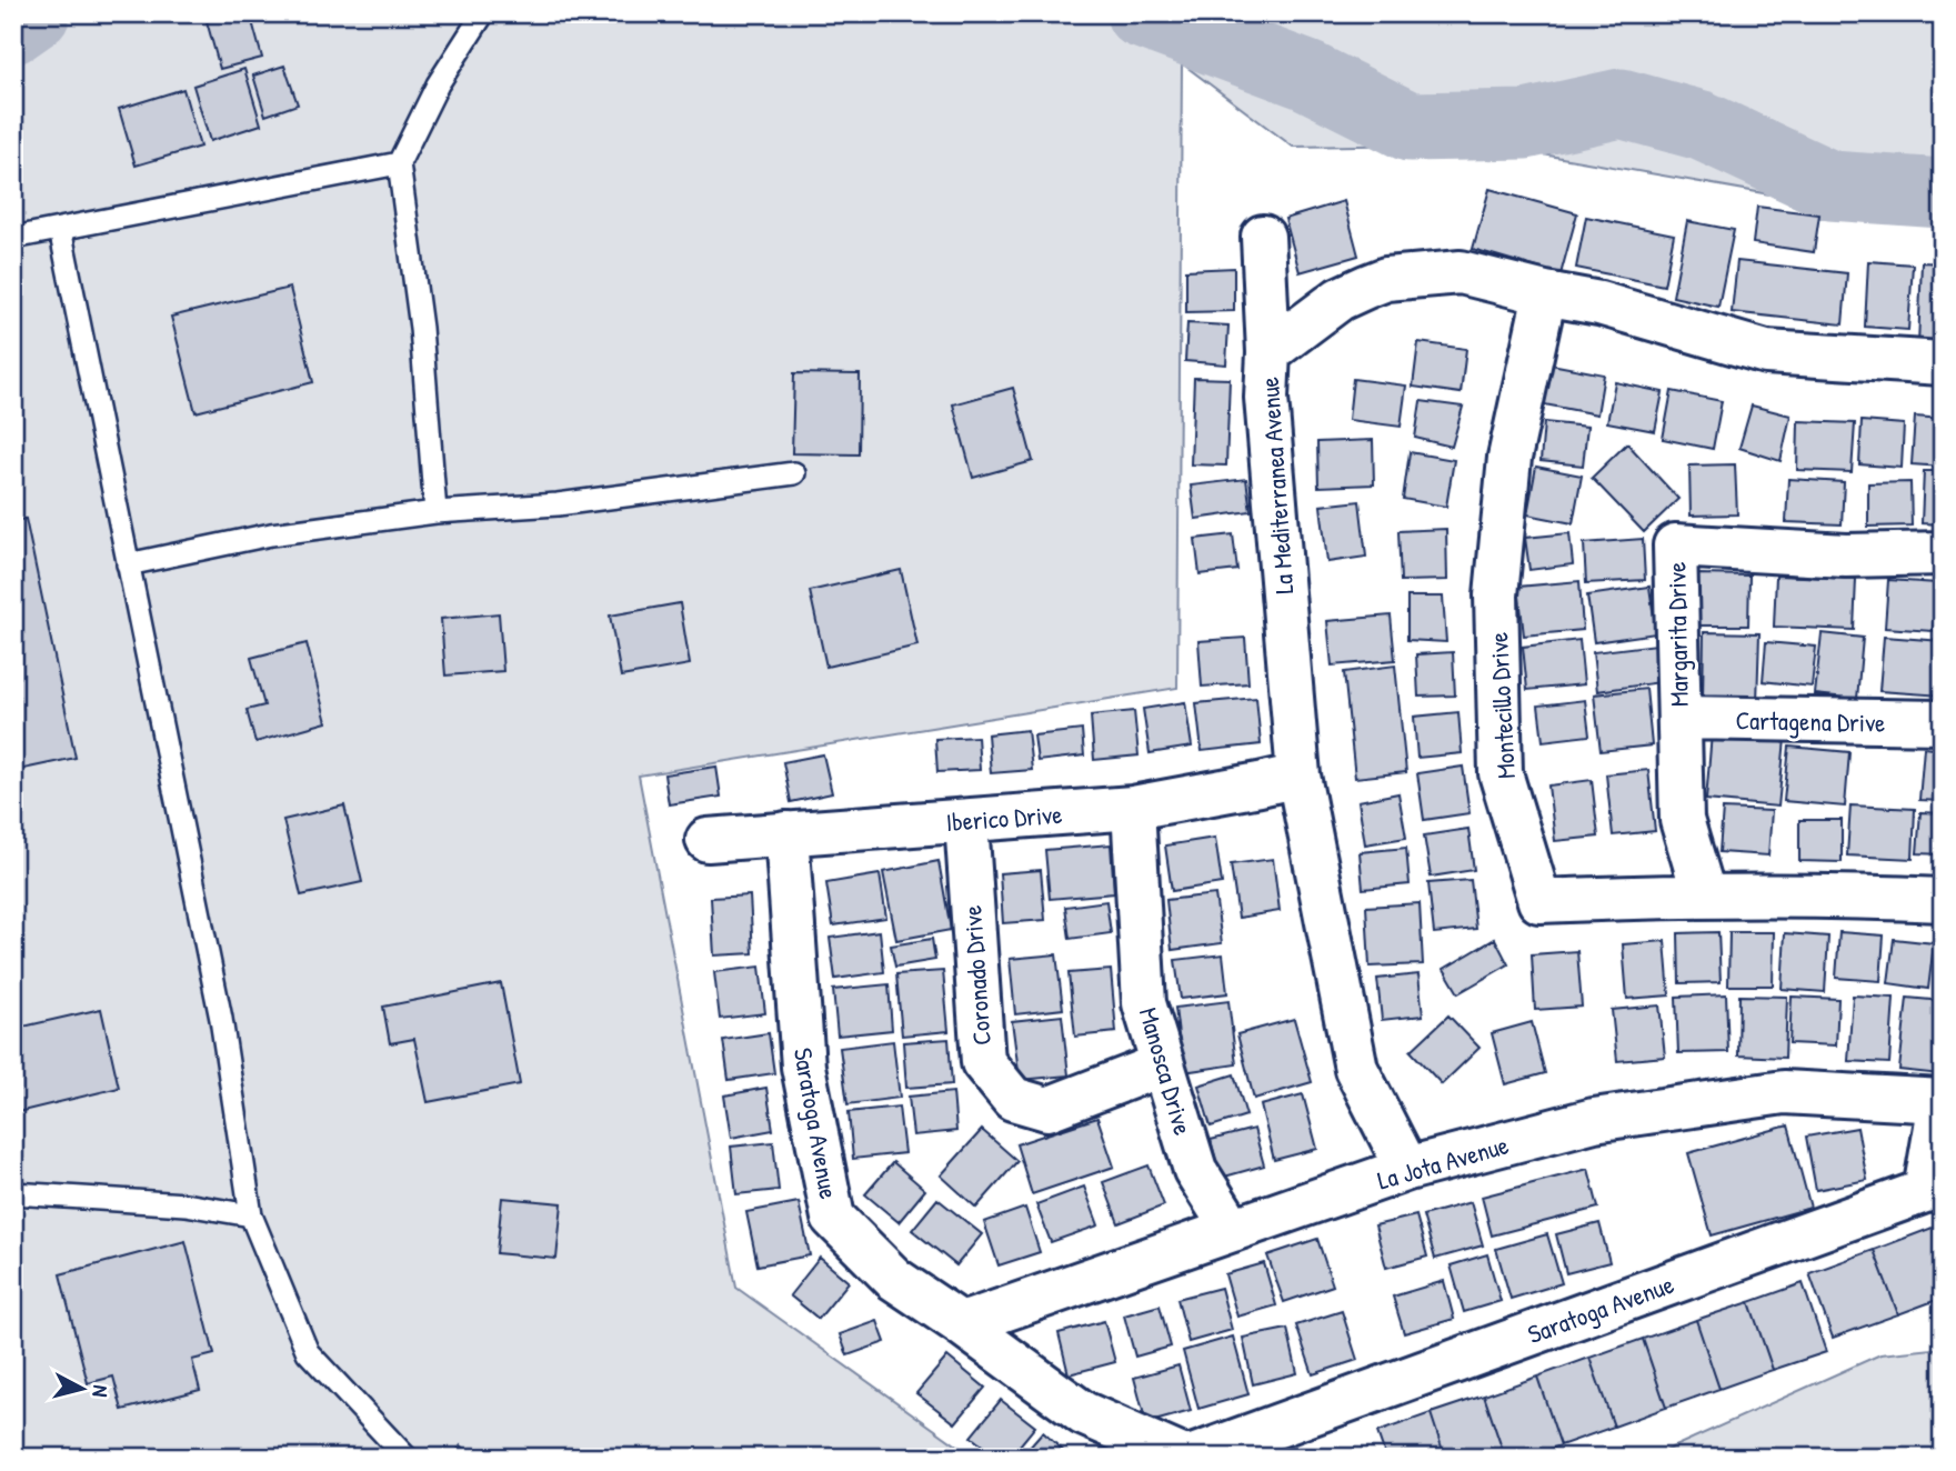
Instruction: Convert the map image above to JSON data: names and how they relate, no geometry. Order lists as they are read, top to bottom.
{
  "streets": {
    "street": [
      "La Mediterranea Avenue",
      "Margarita Drive",
      "Montecillo Drive",
      "Cartagena Drive",
      "Iberico Drive",
      "Coronado Drive",
      "Manosca Drive",
      "Saratoga Avenue",
      "La Jota Avenue"
    ]
  },
  "crossings": [
    ["La Mediterranea Avenue", "Montecillo Drive"],
    ["La Mediterranea Avenue", "Iberico Drive"],
    ["La Mediterranea Avenue", "La Jota Avenue"],
    ["Margarita Drive", "Montecillo Drive"],
    ["Margarita Drive", "Cartagena Drive"],
    ["Iberico Drive", "Coronado Drive"],
    ["Iberico Drive", "Manosca Drive"],
    ["Iberico Drive", "Saratoga Avenue"],
    ["Coronado Drive", "Manosca Drive"],
    ["Manosca Drive", "La Jota Avenue"],
    ["Saratoga Avenue", "La Jota Avenue"]
  ],
  "north": "right"
}
